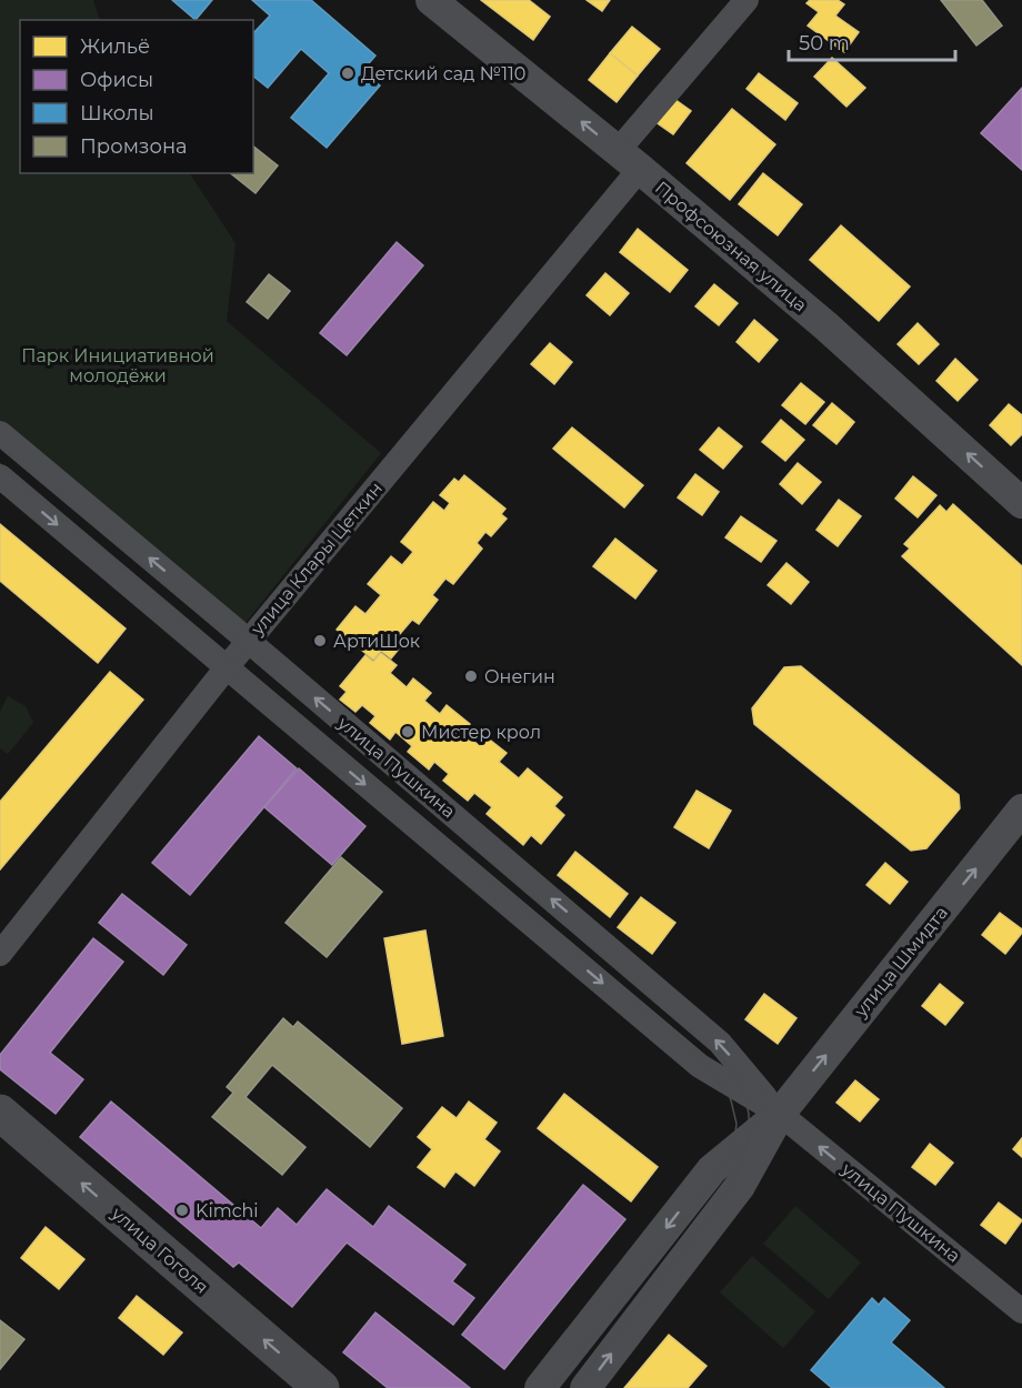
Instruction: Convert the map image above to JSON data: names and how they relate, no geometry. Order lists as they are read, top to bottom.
{
  "streets": {
    "main road": ["улица Гоголя"],
    "street": [
      "Профсоюзная улица",
      "улица Клары Цеткин",
      "улица Пушкина",
      "улица Шмидта"
    ]
  },
  "crossings": [
    ["Профсоюзная улица", "улица Клары Цеткин"],
    ["улица Клары Цеткин", "улица Пушкина"],
    ["улица Пушкина", "улица Шмидта"]
  ],
  "one_way": ["Профсоюзная улица", "улица Гоголя"],
  "parks": ["Парк Инициативной молодёжи"],
  "places": [
    "Детский сад №110",
    "АртиШок",
    "Онегин",
    "Мистер крол",
    "Kimchi"
  ],
  "legend": [
    "Жильё",
    "Офисы",
    "Школы",
    "Промзона"
  ],
  "scale_bar": "50 m"
}
